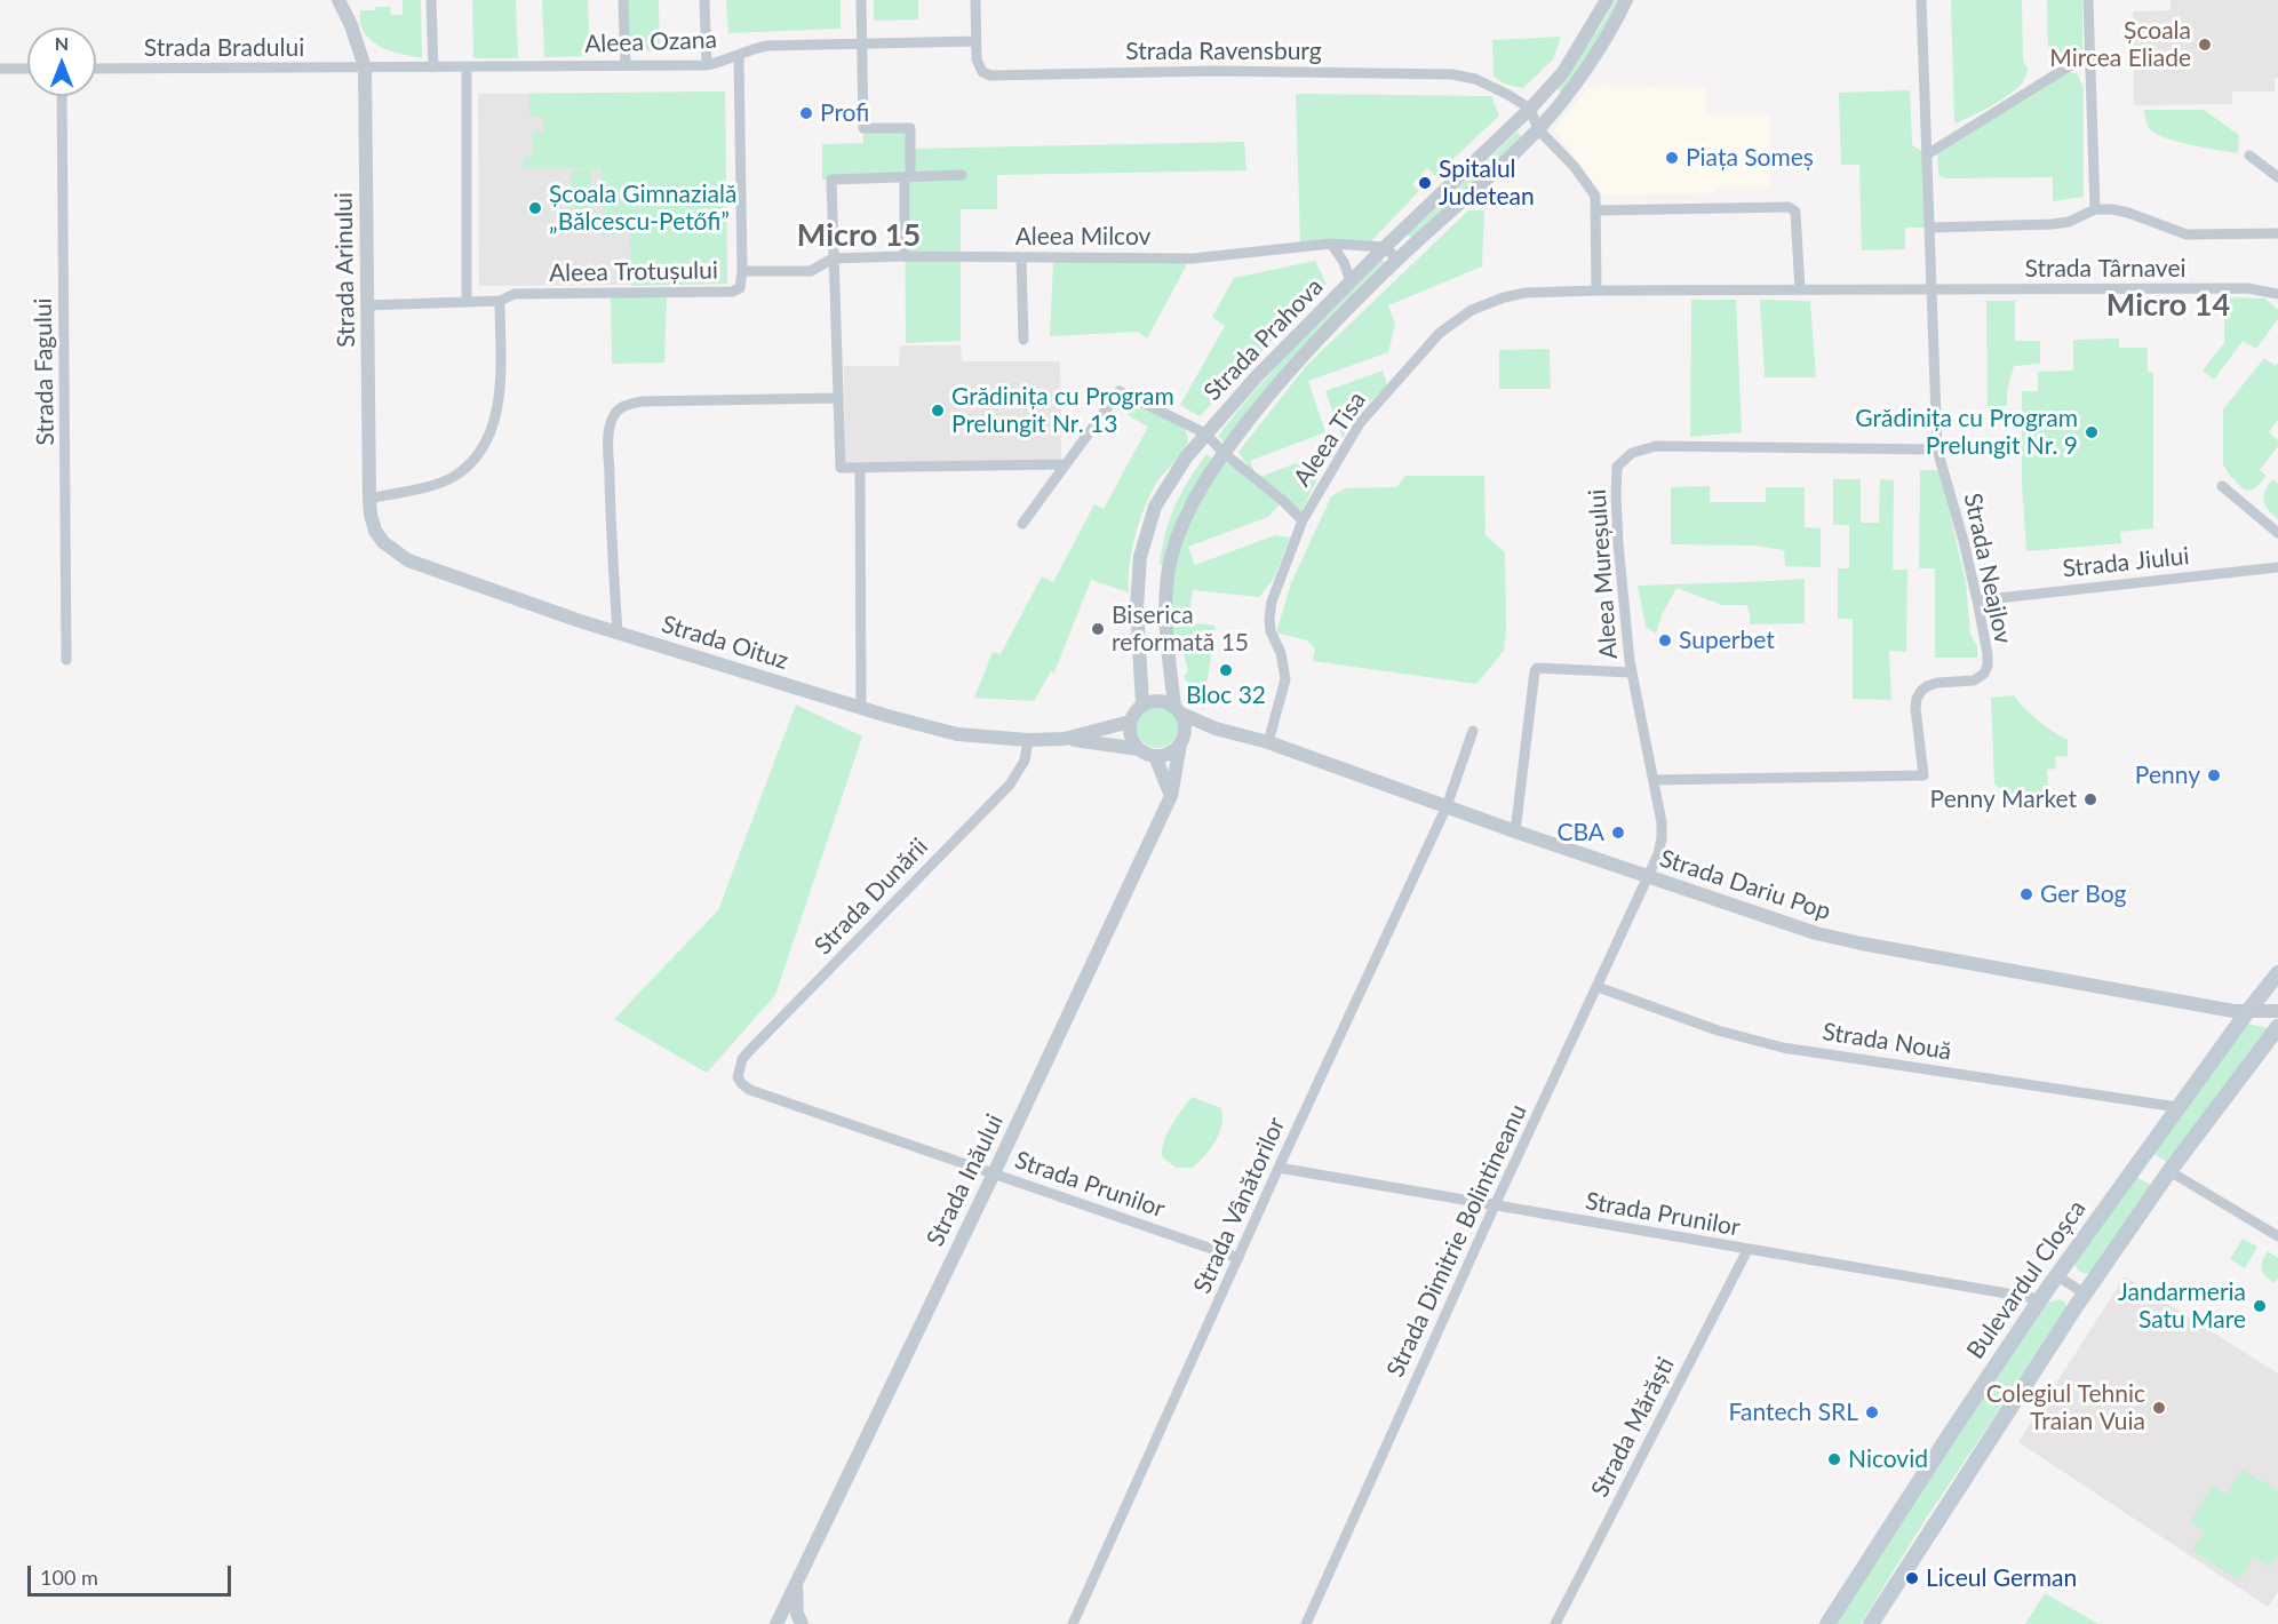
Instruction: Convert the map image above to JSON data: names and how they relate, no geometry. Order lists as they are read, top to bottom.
{
  "streets": {
    "main road": ["Bulevardul Cloșca"],
    "street": [
      "Aleea Ozana",
      "Strada Bradului",
      "Strada Ravensburg",
      "Aleea Milcov",
      "Strada Târnavei",
      "Strada Arinului",
      "Aleea Trotușului",
      "Strada Prahova",
      "Strada Fagului",
      "Aleea Tisa",
      "Strada Jiului",
      "Strada Neajlov",
      "Aleea Mureșului",
      "Strada Oituz",
      "Strada Dariu Pop",
      "Strada Dunării",
      "Strada Nouă",
      "Strada Inăului",
      "Strada Prunilor",
      "Strada Vânătorilor",
      "Strada Dimitrie Bolintineanu",
      "Strada Mărăști"
    ]
  },
  "crossings": [
    ["Aleea Ozana", "Strada Bradului"],
    ["Aleea Ozana", "Strada Ravensburg"],
    ["Aleea Ozana", "Strada Arinului"],
    ["Strada Bradului", "Strada Arinului"],
    ["Strada Ravensburg", "Strada Prahova"],
    ["Aleea Milcov", "Aleea Trotușului"],
    ["Aleea Milcov", "Strada Prahova"],
    ["Strada Târnavei", "Aleea Tisa"],
    ["Strada Târnavei", "Strada Neajlov"],
    ["Strada Arinului", "Aleea Trotușului"],
    ["Strada Arinului", "Strada Oituz"],
    ["Strada Prahova", "Strada Oituz"],
    ["Strada Prahova", "Strada Dariu Pop"],
    ["Strada Prahova", "Strada Inăului"],
    ["Aleea Tisa", "Strada Neajlov"],
    ["Aleea Tisa", "Strada Dariu Pop"],
    ["Strada Jiului", "Strada Neajlov"],
    ["Strada Neajlov", "Aleea Mureșului"],
    ["Aleea Mureșului", "Strada Dariu Pop"],
    ["Aleea Mureșului", "Strada Dimitrie Bolintineanu"],
    ["Strada Oituz", "Strada Dariu Pop"],
    ["Strada Oituz", "Strada Dunării"],
    ["Strada Oituz", "Strada Inăului"],
    ["Strada Dariu Pop", "Strada Inăului"],
    ["Strada Dariu Pop", "Strada Vânătorilor"],
    ["Strada Dariu Pop", "Strada Dimitrie Bolintineanu"],
    ["Strada Dariu Pop", "Bulevardul Cloșca"],
    ["Strada Dunării", "Strada Prunilor"],
    ["Strada Nouă", "Strada Dimitrie Bolintineanu"],
    ["Strada Nouă", "Bulevardul Cloșca"],
    ["Strada Inăului", "Strada Prunilor"],
    ["Strada Prunilor", "Strada Vânătorilor"],
    ["Strada Prunilor", "Strada Dimitrie Bolintineanu"],
    ["Strada Prunilor", "Bulevardul Cloșca"],
    ["Strada Prunilor", "Strada Mărăști"]
  ],
  "districts": ["Micro 15", "Micro 14"],
  "places": [
    "Școala Mircea Eliade",
    "Profi",
    "Piața Someș",
    "Spitalul Judetean",
    "Școala Gimnazială „Bălcescu-Petőfi”",
    "Grădinița cu Program Prelungit Nr. 13",
    "Grădinița cu Program Prelungit Nr. 9",
    "Biserica reformată 15",
    "Superbet",
    "Bloc 32",
    "Penny",
    "Penny Market",
    "CBA",
    "Ger Bog",
    "Jandarmeria Satu Mare",
    "Colegiul Tehnic Traian Vuia",
    "Fantech SRL",
    "Nicovid",
    "Liceul German"
  ],
  "scale_bar": "100 m",
  "north": "top"
}
